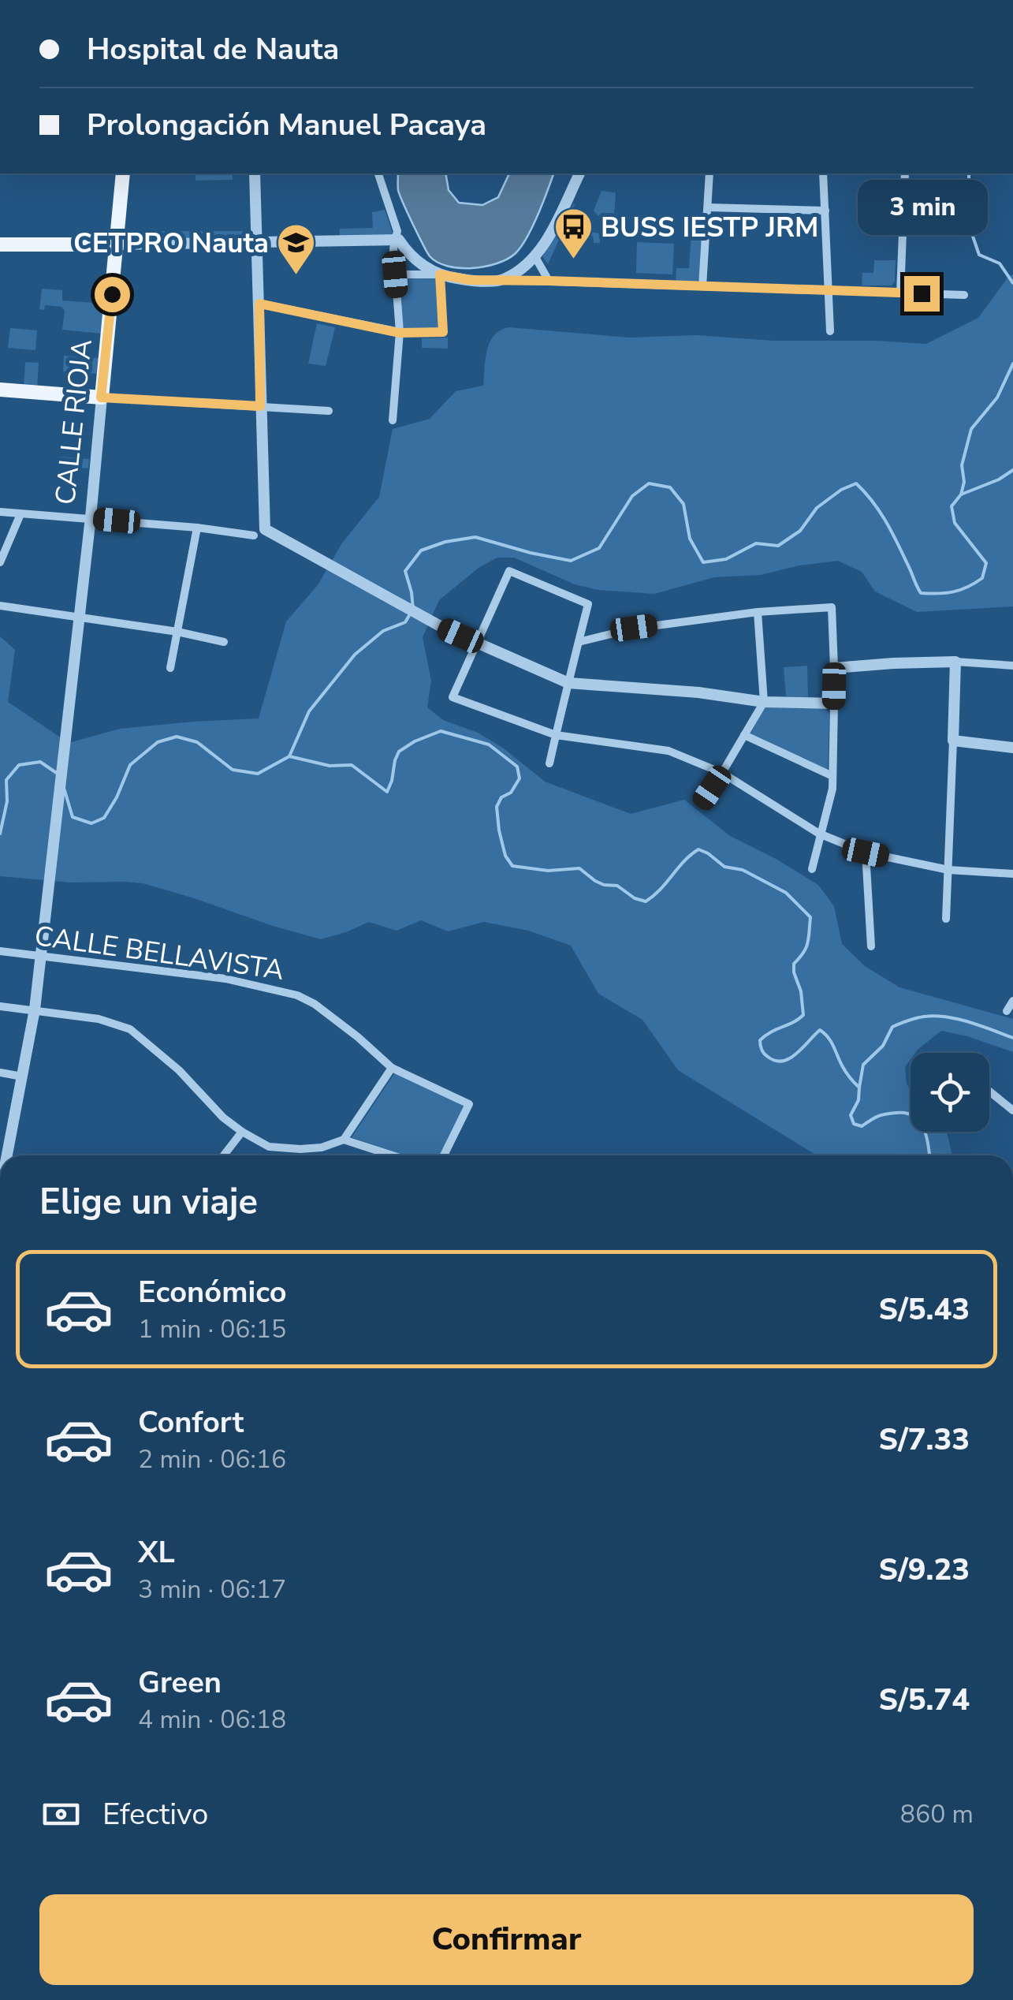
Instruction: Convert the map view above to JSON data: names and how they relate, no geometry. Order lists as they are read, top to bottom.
{
  "streets": {
    "main road": ["CALLE RIOJA"],
    "street": ["CALLE BELLAVISTA"]
  },
  "crossings": [
    ["CALLE RIOJA", "CALLE BELLAVISTA"]
  ],
  "places": {
    "bus stop": ["BUSS IESTP JRM"],
    "school or university": ["CETPRO Nauta"]
  },
  "page": {
    "banner": ["Hospital de Nauta", "Prolongación Manuel Pacaya"],
    "bubble": "3 min",
    "heading": "Elige un viaje",
    "list": [
      {
        "name": "Económico",
        "note": "1 min · 06:15",
        "value": "S/5.43"
      },
      {
        "name": "Confort",
        "note": "2 min · 06:16",
        "value": "S/7.33"
      },
      {
        "name": "XL",
        "note": "3 min · 06:17",
        "value": "S/9.23"
      },
      {
        "name": "Green",
        "note": "4 min · 06:18",
        "value": "S/5.74"
      }
    ],
    "pay": ["Efectivo", "860 m"],
    "buttons": "Confirmar"
  }
}
